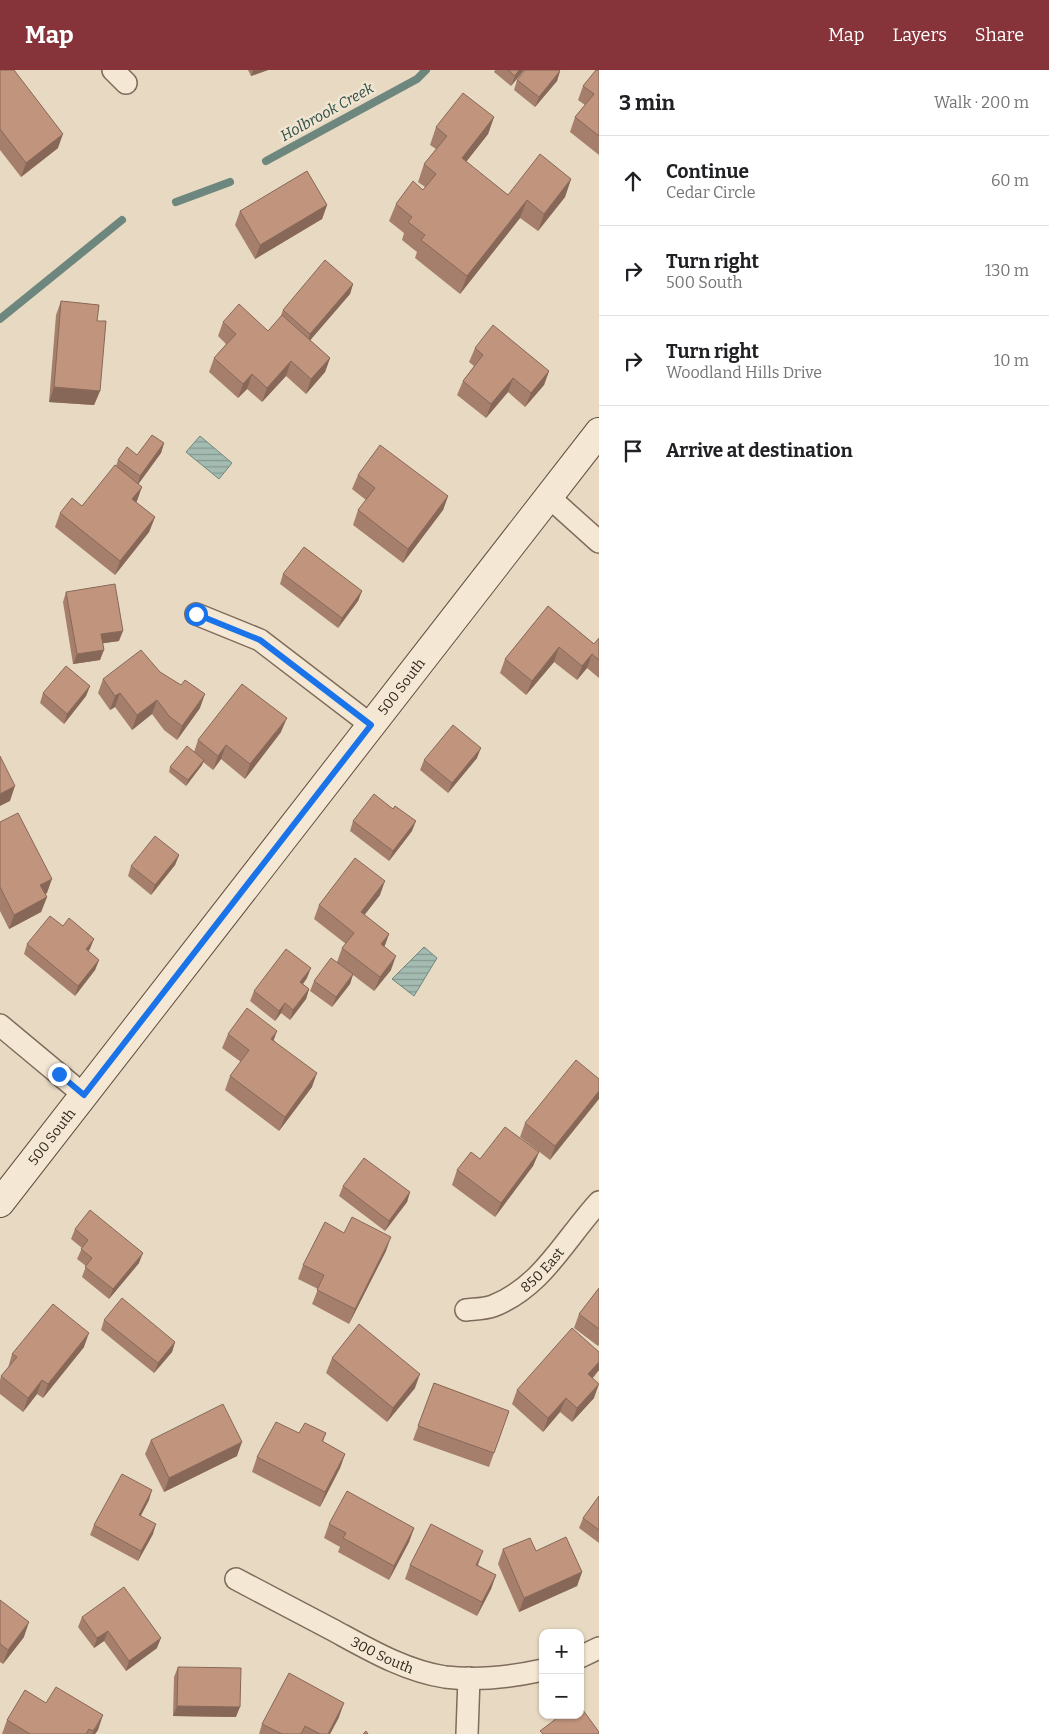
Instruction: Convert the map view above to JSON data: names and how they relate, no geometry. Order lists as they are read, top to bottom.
{
  "streets": {
    "street": ["500 South", "850 East", "300 South"]
  },
  "water": ["Holbrook Creek"],
  "page": {
    "header": "Map",
    "nav": ["Map", "Layers", "Share"],
    "heading": ["3 min", "Walk · 200 m"],
    "list": [
      ["Continue", "Cedar Circle", "60 m"],
      ["Turn right", "500 South", "130 m"],
      ["Turn right", "Woodland Hills Drive", "10 m"],
      "Arrive at destination"
    ],
    "map_buttons": ["+", "−"]
  }
}
